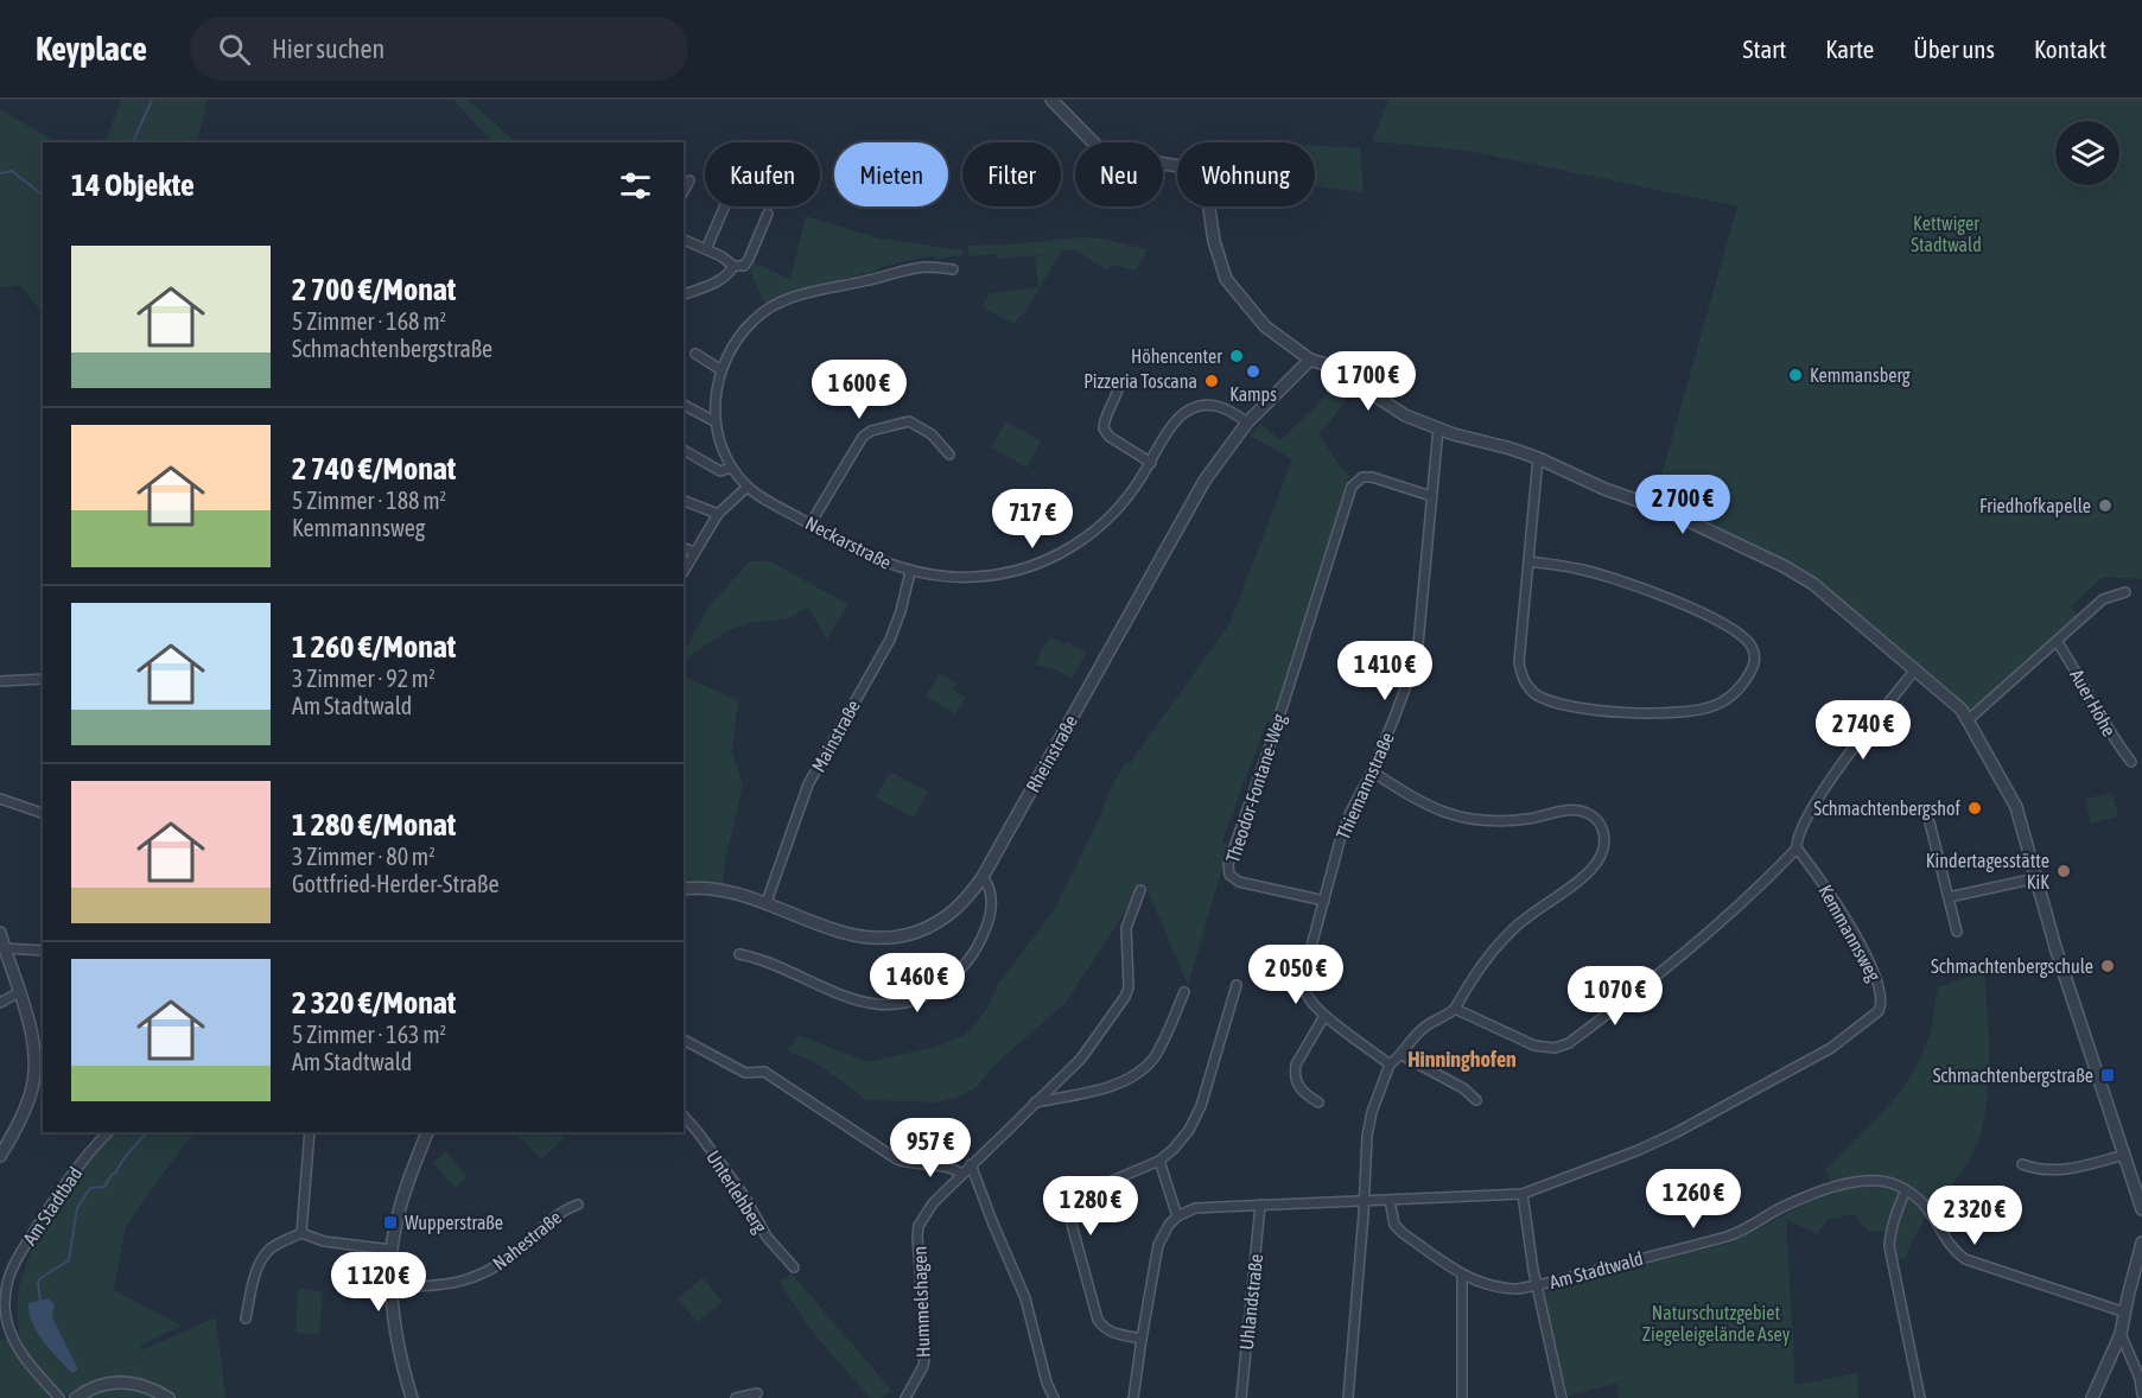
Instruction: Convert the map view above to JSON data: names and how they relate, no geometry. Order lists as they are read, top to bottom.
{
  "streets": {
    "street": [
      "Neckarstraße",
      "Auer Höhe",
      "Mainstraße",
      "Rheinstraße",
      "Thiemannstraße",
      "Theodor-Fontane-Weg",
      "Kemmannsweg",
      "Unterlehberg",
      "Am Stadtbad",
      "Nahestraße",
      "Am Stadtwald",
      "Hummelshagen",
      "Uhlandstraße"
    ]
  },
  "crossings": [
    ["Neckarstraße", "Mainstraße"],
    ["Neckarstraße", "Rheinstraße"],
    ["Mainstraße", "Rheinstraße"],
    ["Thiemannstraße", "Theodor-Fontane-Weg"],
    ["Kemmannsweg", "Am Stadtwald"],
    ["Kemmannsweg", "Uhlandstraße"]
  ],
  "districts": ["Hinninghofen"],
  "parks": ["Kettwiger Stadtwald", "Naturschutzgebiet Ziegeleigelände Asey"],
  "places": {
    "other": [
      "Höhencenter",
      "Kamps",
      "Kemmansberg",
      "Pizzeria Toscana",
      "Friedhofkapelle",
      "Schmachtenbergshof",
      "Kindertagesstätte KiK",
      "Schmachtenbergschule"
    ],
    "transit": ["Schmachtenbergstraße", "Wupperstraße"]
  },
  "page": {
    "header": "Keyplace",
    "search": "Hier suchen",
    "nav": [
      "Start",
      "Karte",
      "Über uns",
      "Kontakt"
    ],
    "chip": [
      "Kaufen",
      "Mieten",
      "Filter",
      "Neu",
      "Wohnung"
    ],
    "heading": "14 Objekte",
    "list": [
      {
        "name": "2 700 €/Monat",
        "note": "5 Zimmer · 168 m² · Schmachtenbergstraße"
      },
      {
        "name": "2 740 €/Monat",
        "note": "5 Zimmer · 188 m² · Kemmannsweg"
      },
      {
        "name": "1 260 €/Monat",
        "note": "3 Zimmer · 92 m² · Am Stadtwald"
      },
      {
        "name": "1 280 €/Monat",
        "note": "3 Zimmer · 80 m² · Gottfried-Herder-Straße"
      },
      {
        "name": "2 320 €/Monat",
        "note": "5 Zimmer · 163 m² · Am Stadtwald"
      }
    ],
    "price": [
      "1 700 €",
      "1 600 €",
      "2 700 €",
      "717 €",
      "1 410 €",
      "2 740 €",
      "2 050 €",
      "1 460 €",
      "1 070 €",
      "957 €",
      "1 260 €",
      "1 280 €",
      "2 320 €",
      "1 120 €"
    ]
  }
}
